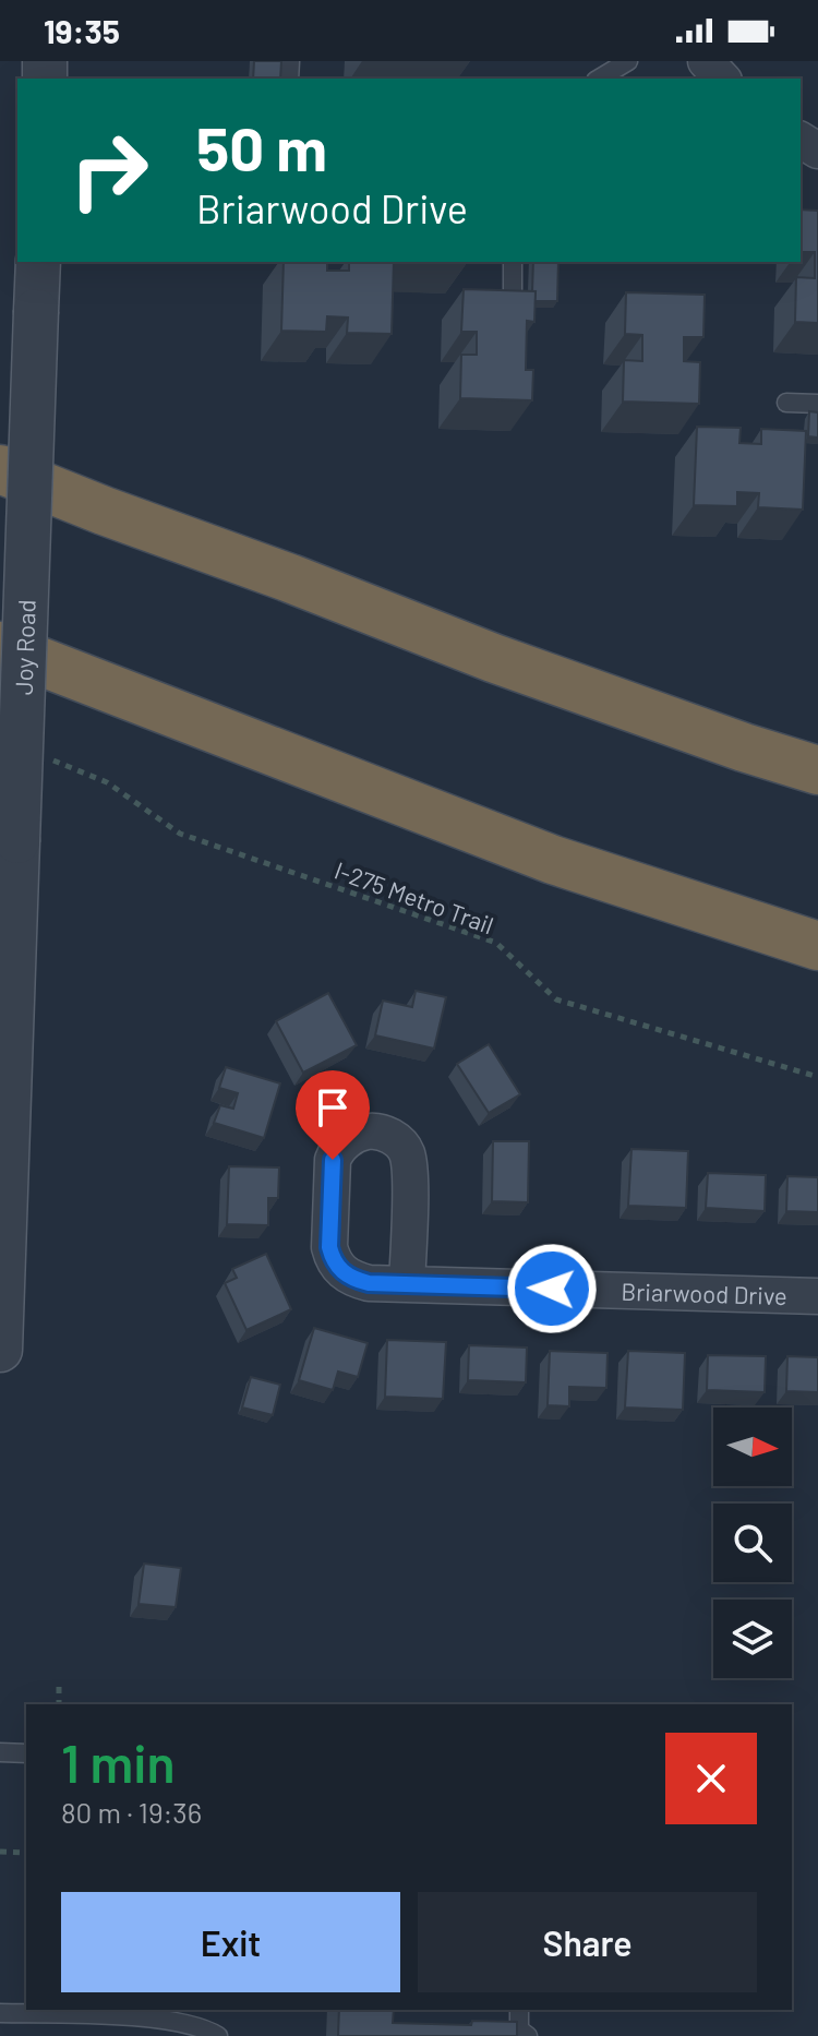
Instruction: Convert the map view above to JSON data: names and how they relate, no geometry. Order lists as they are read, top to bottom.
{
  "streets": {
    "street": ["Joy Road", "Briarwood Drive"],
    "path": ["I-275 Metro Trail"]
  },
  "north": "right",
  "page": {
    "status": "19:35",
    "turn": ["50 m", "Briarwood Drive"],
    "heading": ["1 min", "80 m · 19:36"],
    "buttons": ["Exit", "Share"]
  }
}
